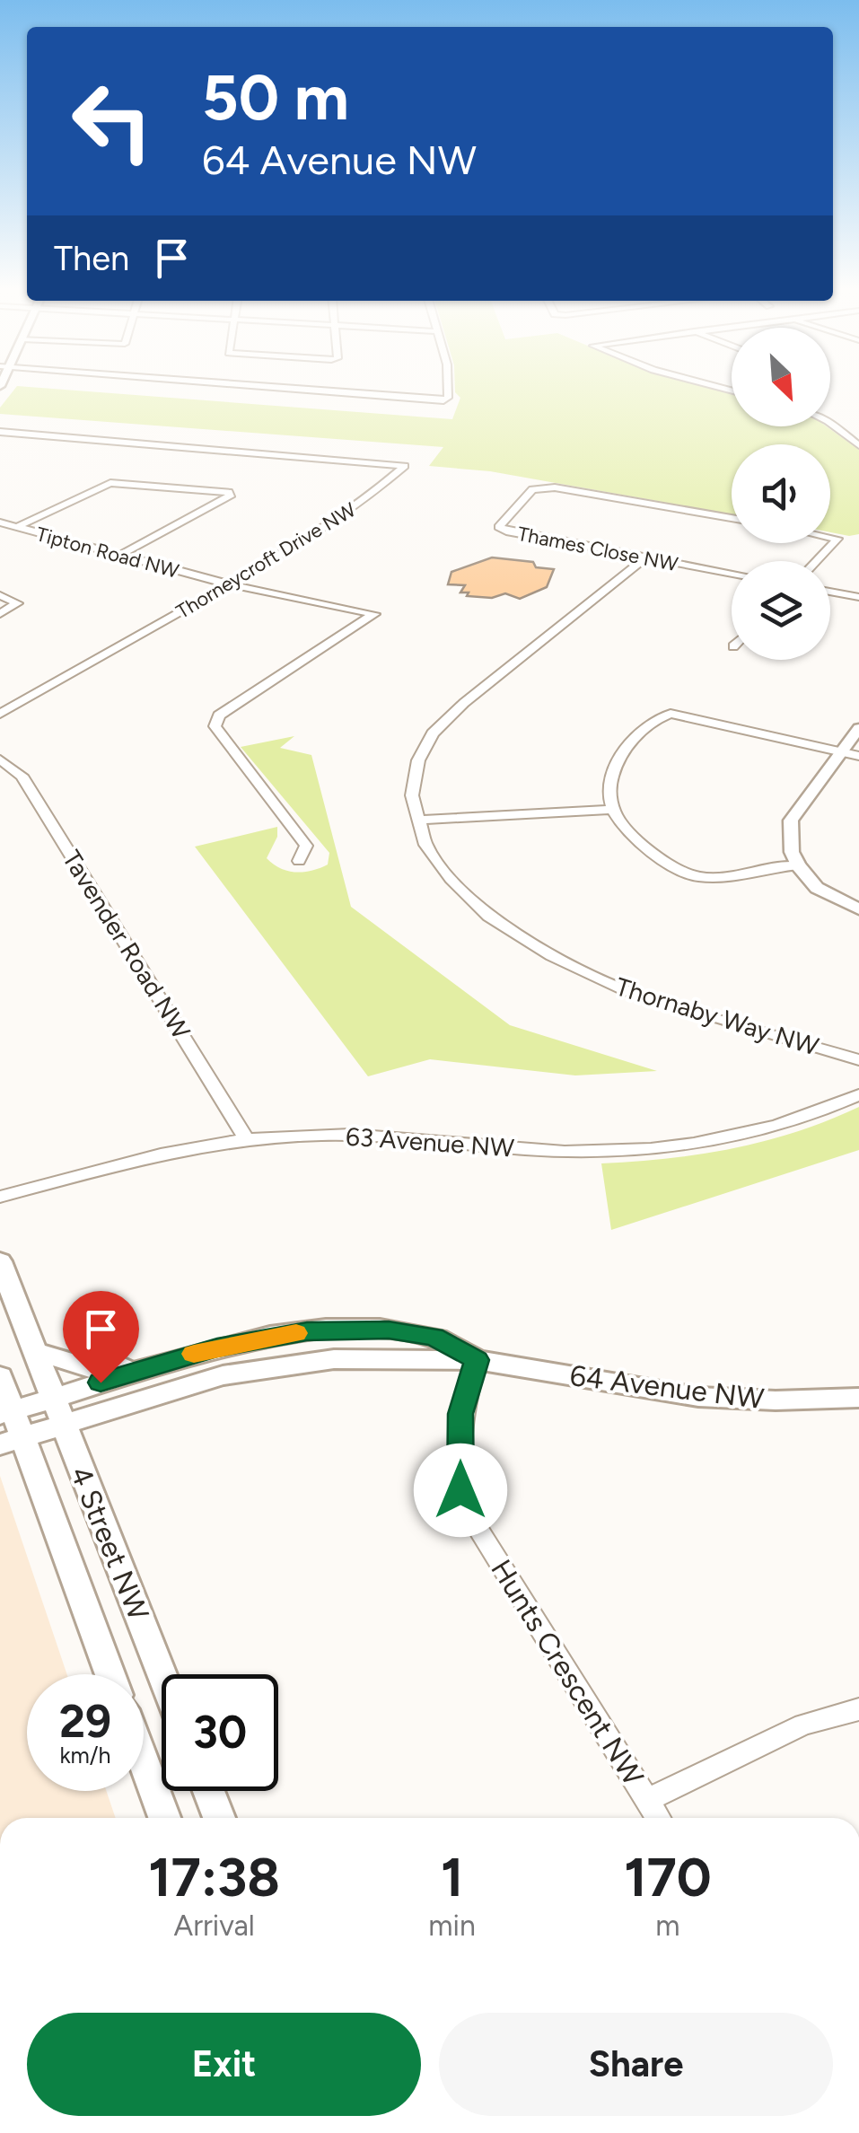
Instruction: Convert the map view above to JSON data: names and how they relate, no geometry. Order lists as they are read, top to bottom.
{
  "streets": {
    "main road": ["64 Avenue NW", "4 Street NW"],
    "street": [
      "Thames Close NW",
      "Tipton Road NW",
      "Thorneycroft Drive NW",
      "Tavender Road NW",
      "Thornaby Way NW",
      "63 Avenue NW",
      "Hunts Crescent NW"
    ]
  },
  "crossings": [
    ["Thames Close NW", "Thornaby Way NW"],
    ["Tipton Road NW", "Thorneycroft Drive NW"],
    ["Tavender Road NW", "63 Avenue NW"],
    ["64 Avenue NW", "4 Street NW"],
    ["64 Avenue NW", "Hunts Crescent NW"]
  ],
  "north": "bottom right",
  "page": {
    "turn": ["50 m", "64 Avenue NW"],
    "then": "Then",
    "speed": "29 km/h",
    "limit": "30",
    "eta": [
      "17:38",
      "Arrival",
      "1",
      "min",
      "170",
      "m"
    ],
    "buttons": ["Exit", "Share"]
  }
}
